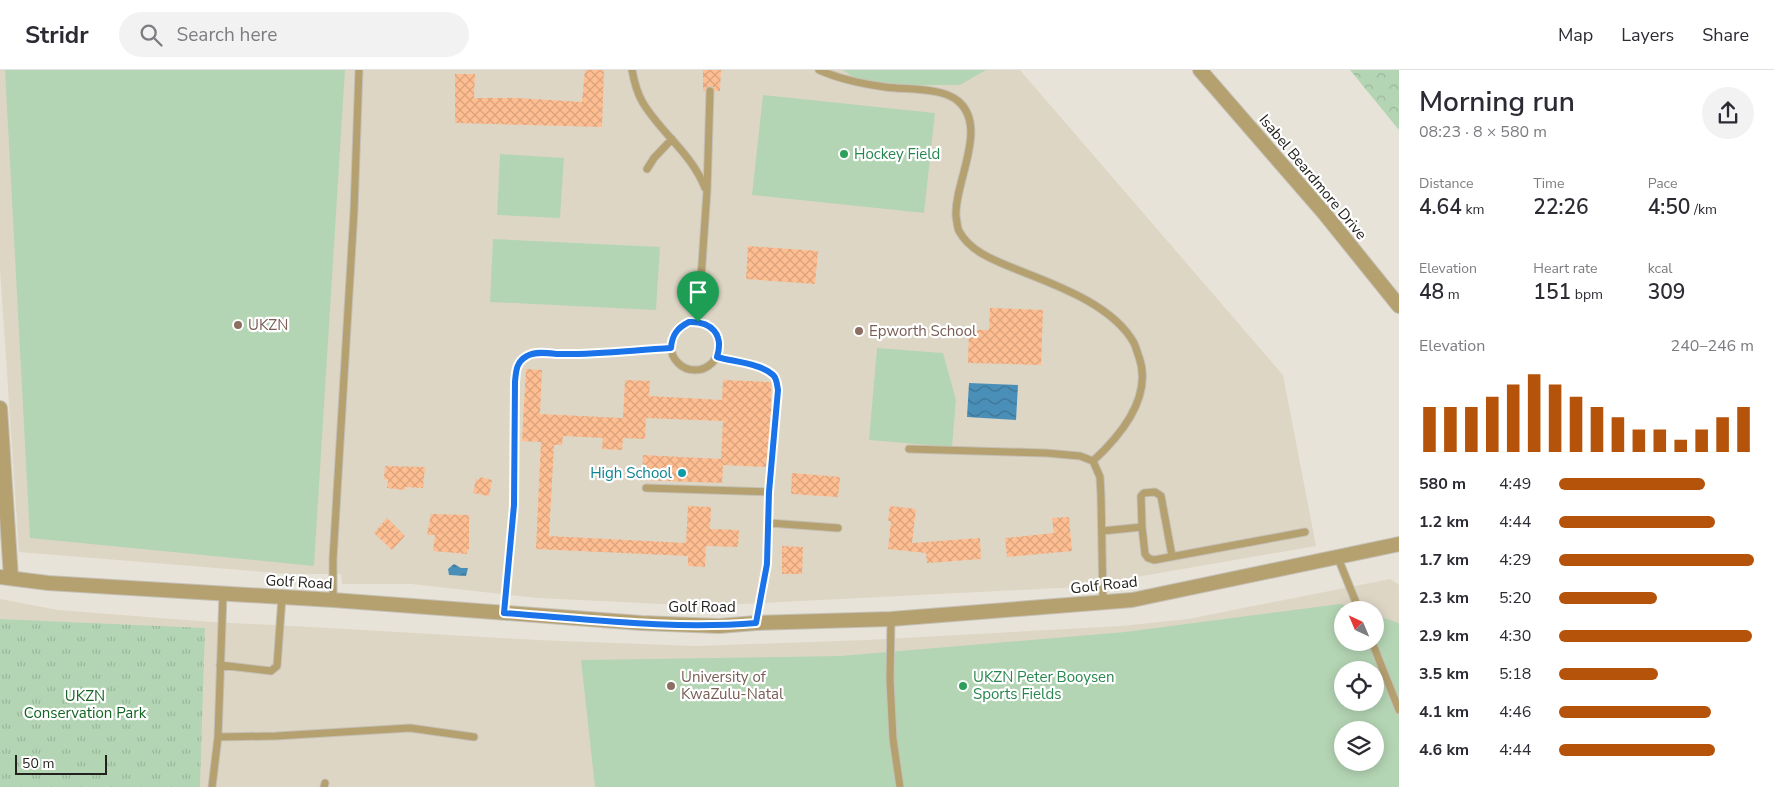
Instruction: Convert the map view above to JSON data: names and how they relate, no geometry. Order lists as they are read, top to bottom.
{
  "streets": {
    "street": ["Isabel Beardmore Drive", "Golf Road"]
  },
  "parks": ["UKZN Conservation Park"],
  "places": [
    "Hockey Field",
    "UKZN",
    "Epworth School",
    "High School",
    "University of KwaZulu-Natal",
    "UKZN Peter Booysen Sports Fields"
  ],
  "scale_bar": "50 m",
  "north": "top left",
  "page": {
    "header": "Stridr",
    "search": "Search here",
    "nav": ["Map", "Layers", "Share"],
    "heading": ["Morning run", "08:23 · 8 × 580 m"],
    "stats": [
      ["Distance", "4.64 km"],
      ["Time", "22:26"],
      ["Pace", "4:50 /km"],
      ["Elevation", "48 m"],
      ["Heart rate", "151 bpm"],
      ["kcal", "309"]
    ],
    "chart": ["Elevation", "240–246 m"],
    "list": [
      {
        "name": "580 m",
        "note": "4:49"
      },
      {
        "name": "1.2 km",
        "note": "4:44"
      },
      {
        "name": "1.7 km",
        "note": "4:29"
      },
      {
        "name": "2.3 km",
        "note": "5:20"
      },
      {
        "name": "2.9 km",
        "note": "4:30"
      },
      {
        "name": "3.5 km",
        "note": "5:18"
      },
      {
        "name": "4.1 km",
        "note": "4:46"
      },
      {
        "name": "4.6 km",
        "note": "4:44"
      }
    ],
    "scale": "50 m"
  }
}
